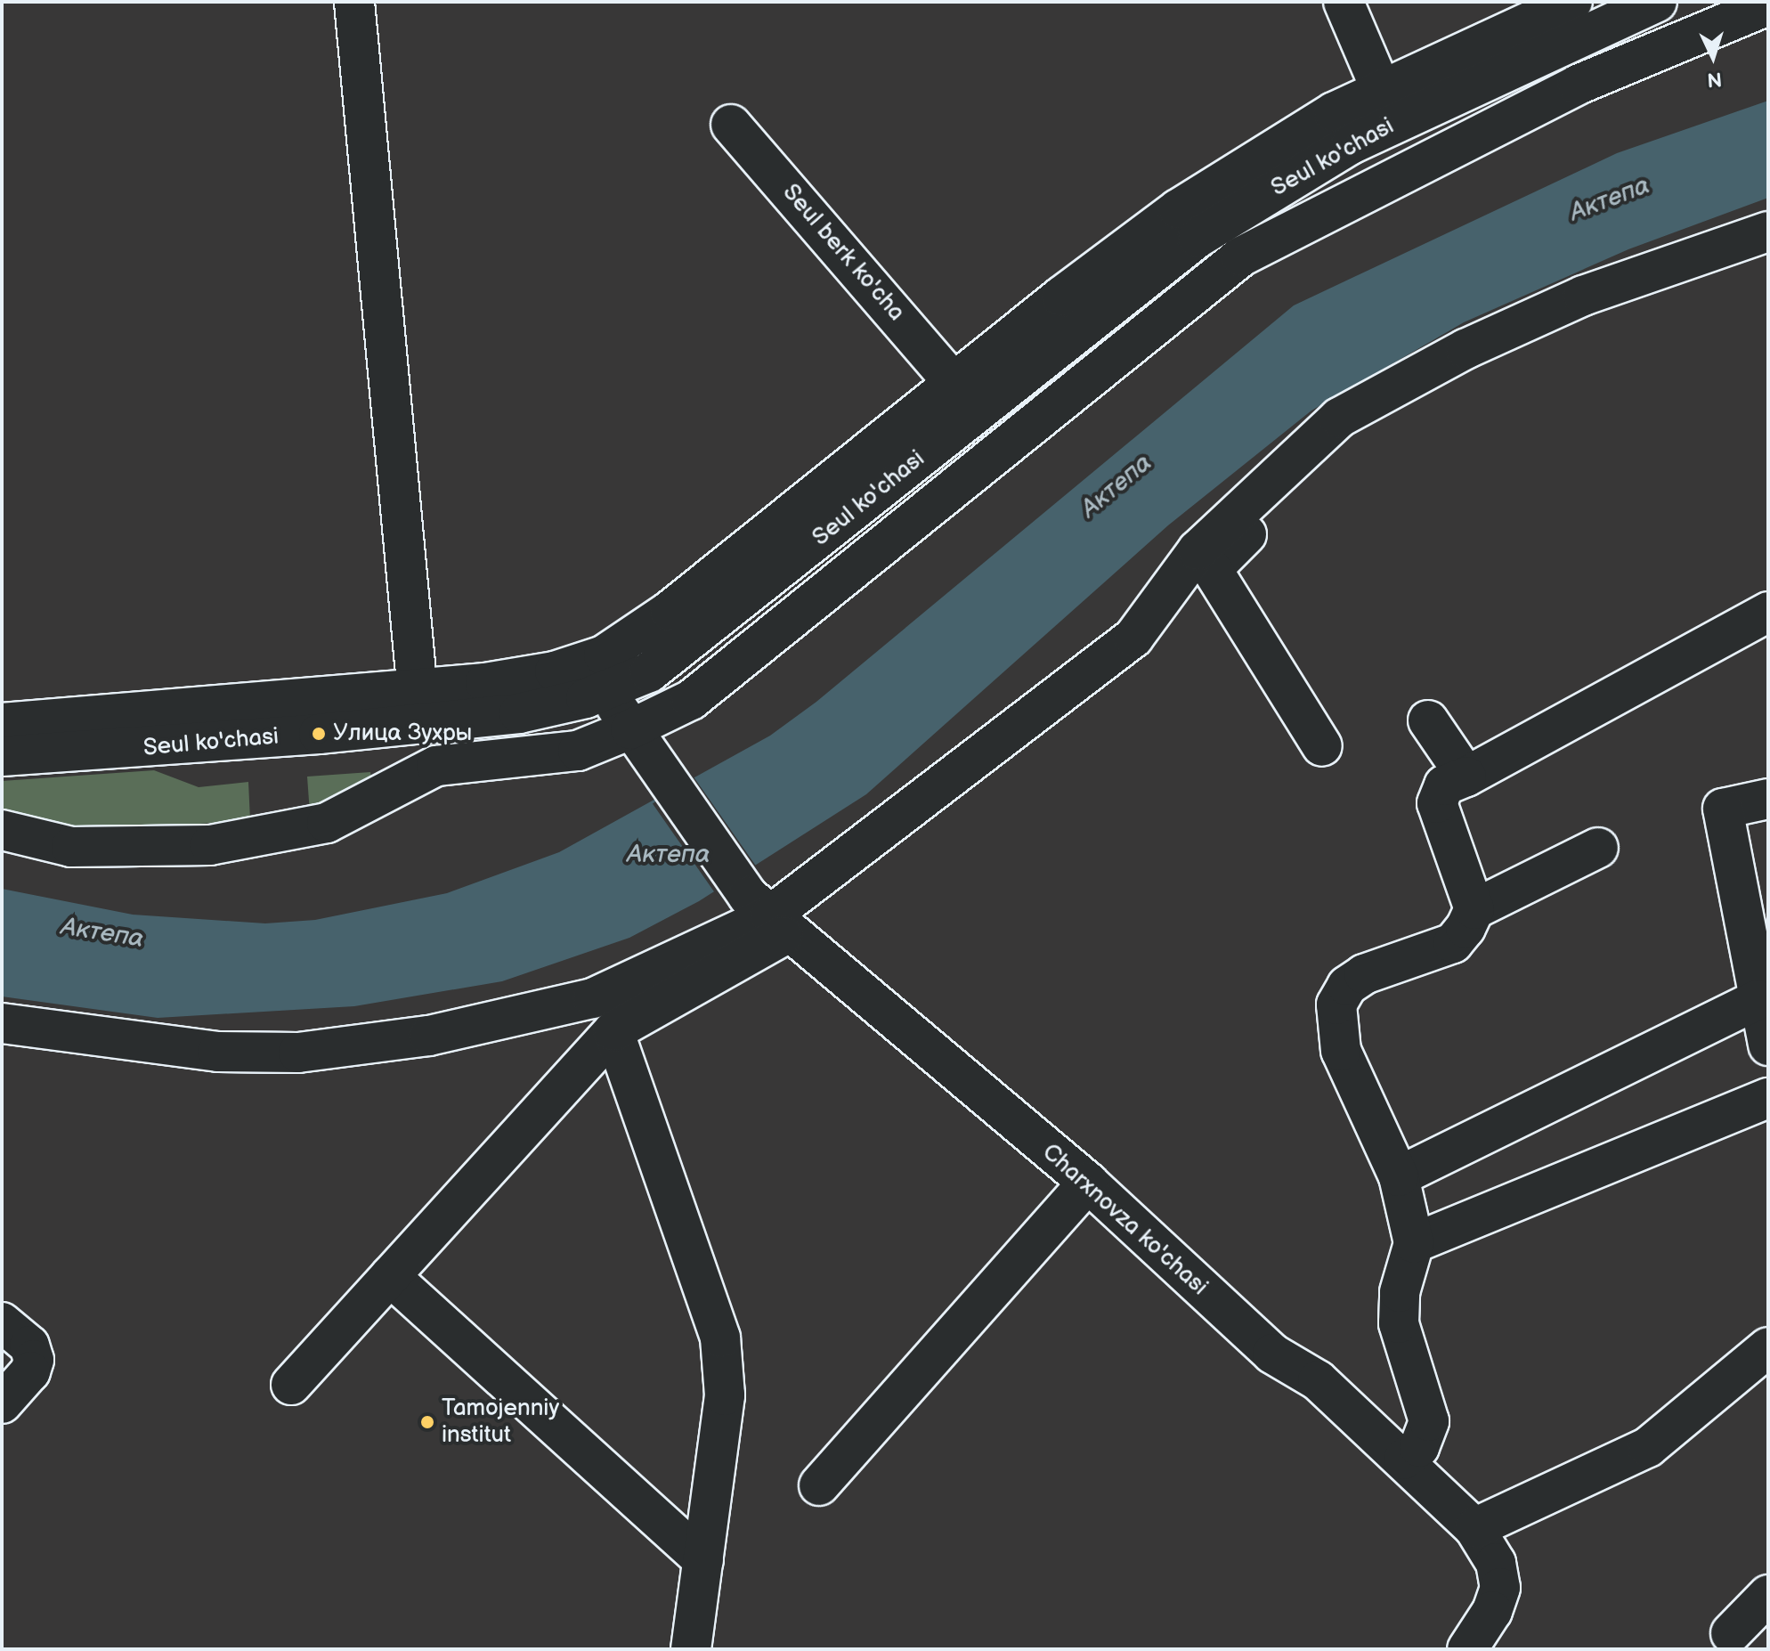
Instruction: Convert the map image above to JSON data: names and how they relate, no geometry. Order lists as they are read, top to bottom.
{
  "streets": {
    "street": ["Seul ko'chasi", "Seul berk ko'cha", "Charxnovza ko'chasi"]
  },
  "crossings": [
    ["Seul ko'chasi", "Seul berk ko'cha"],
    ["Seul ko'chasi", "Charxnovza ko'chasi"]
  ],
  "water": ["Актепа"],
  "places": ["Улица Зухры", "Tamojenniy institut"],
  "north": "bottom"
}
